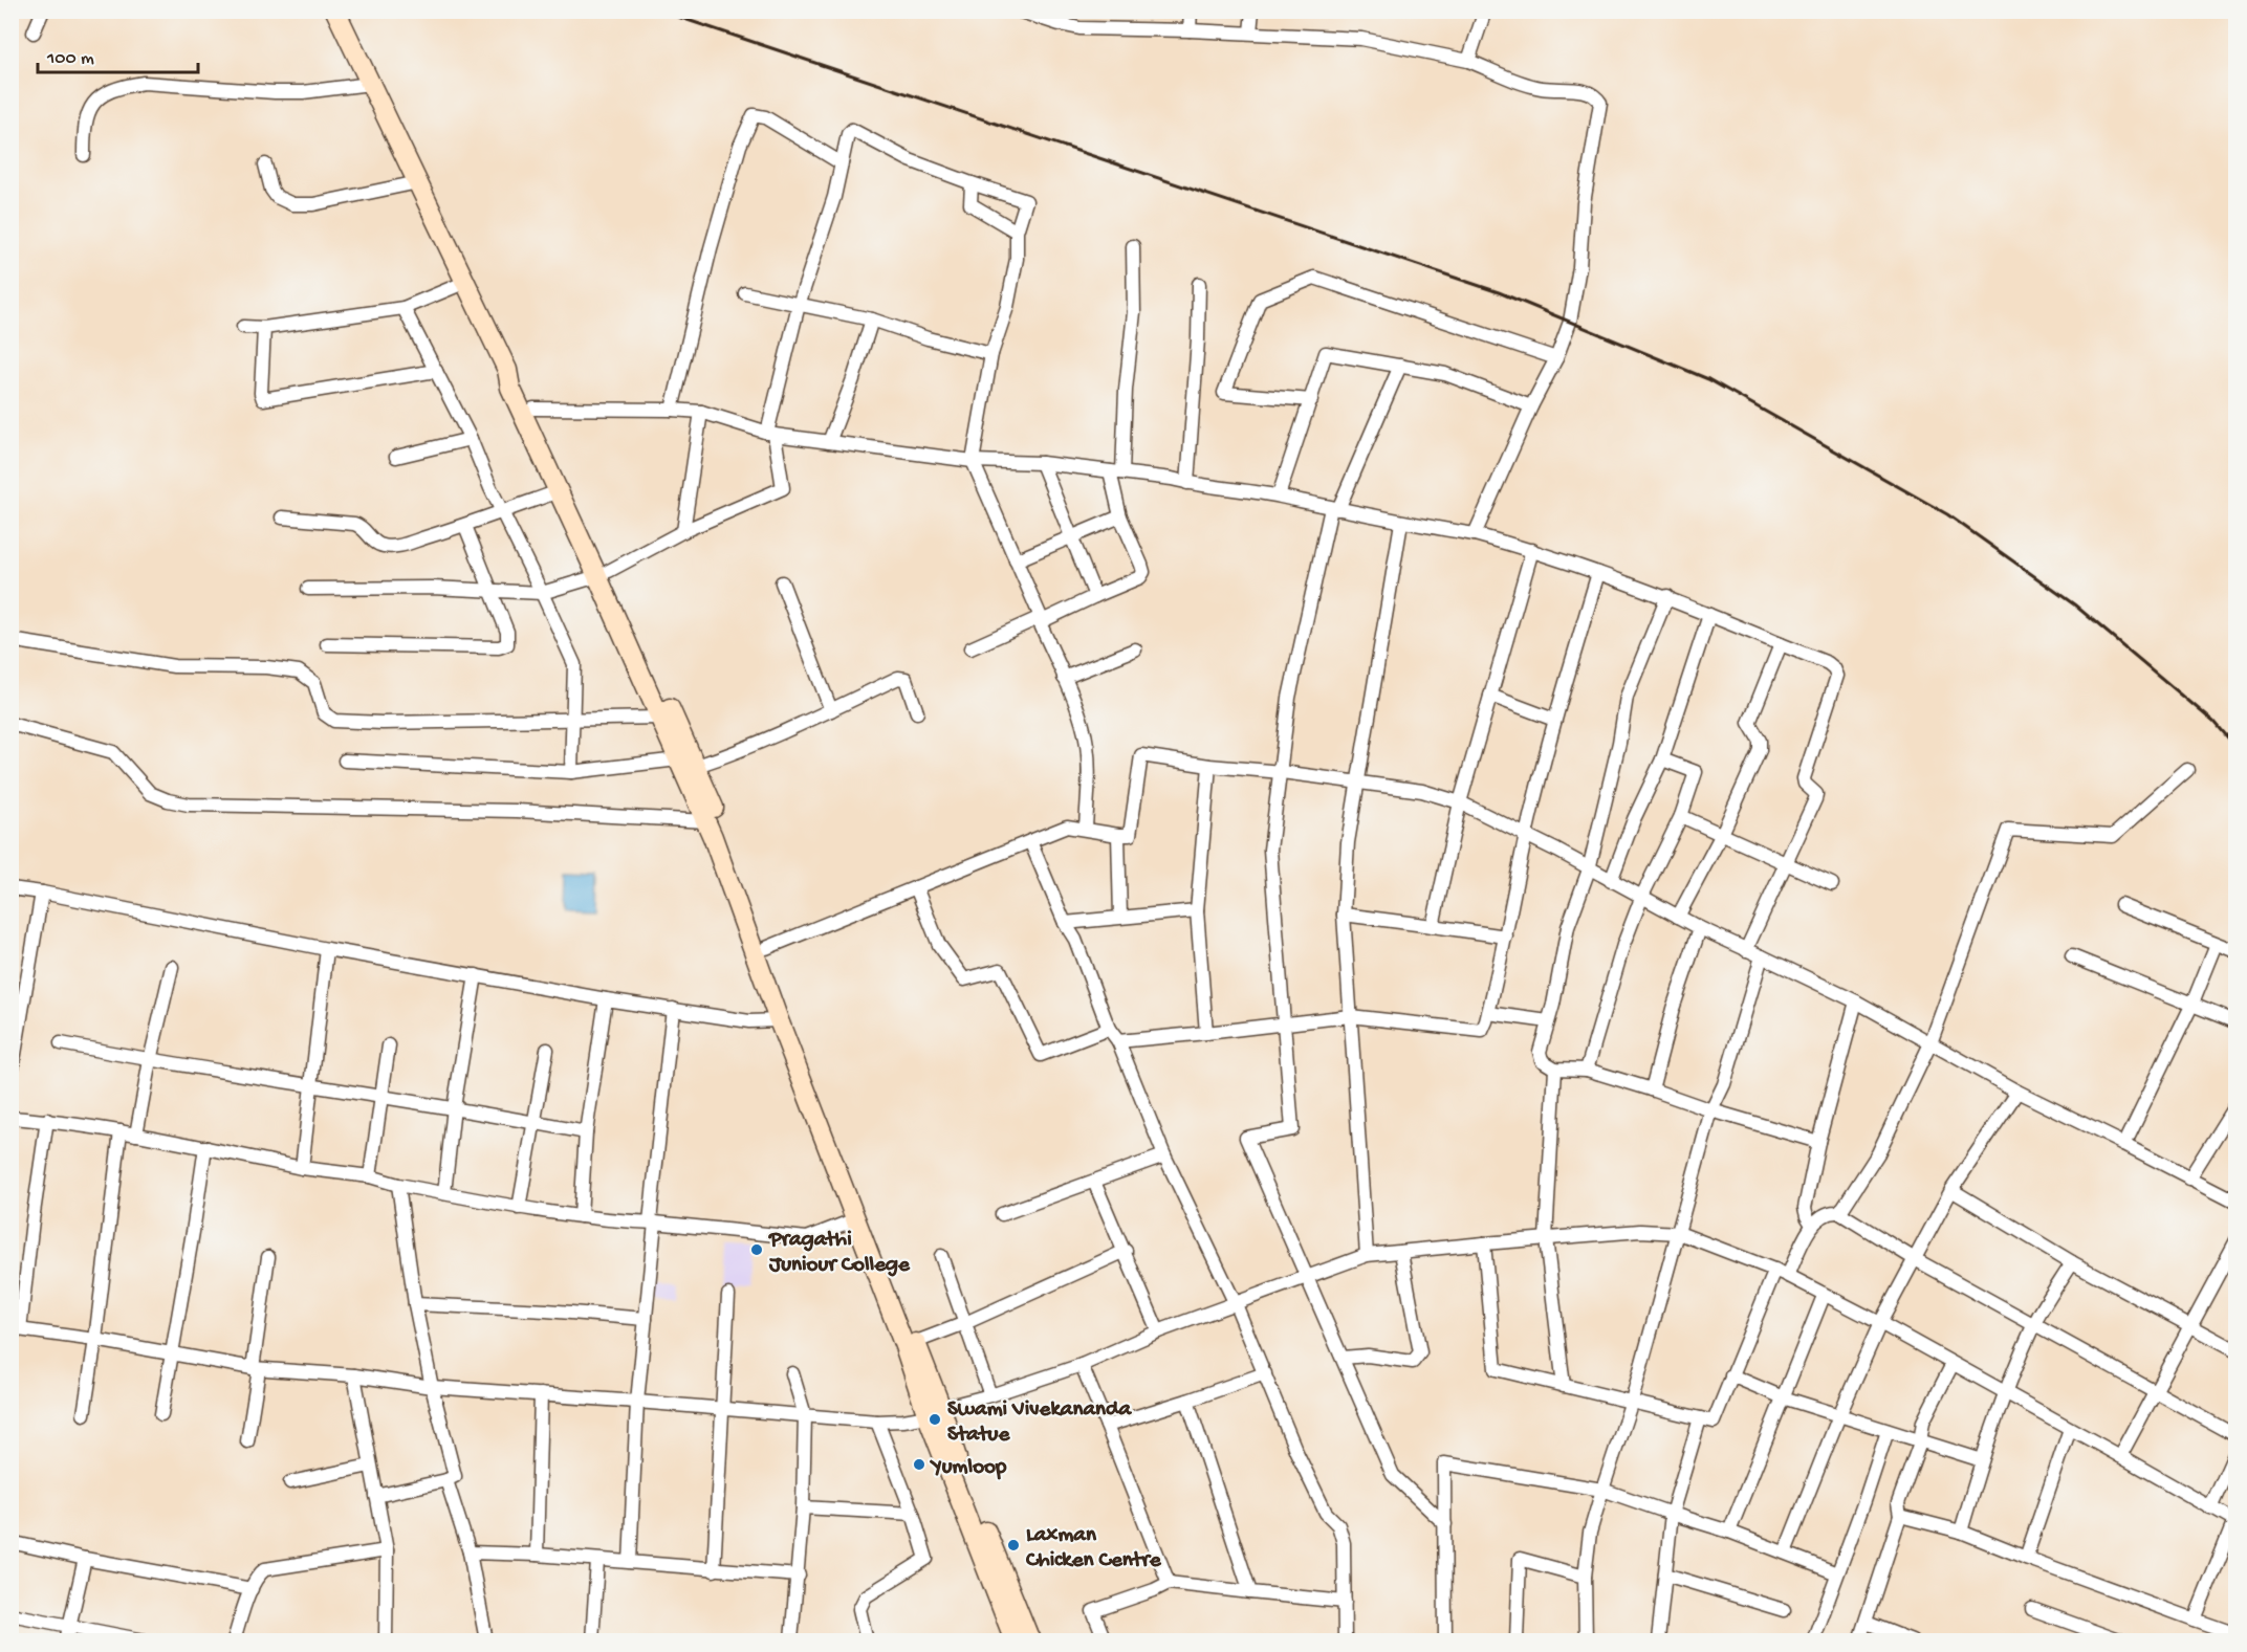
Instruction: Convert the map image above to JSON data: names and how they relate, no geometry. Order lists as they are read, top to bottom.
{
  "places": [
    "Pragathi Juniour College",
    "Swami Vivekananda Statue",
    "Yumloop",
    "Laxman Chicken Centre"
  ],
  "scale_bar": "100 m"
}
